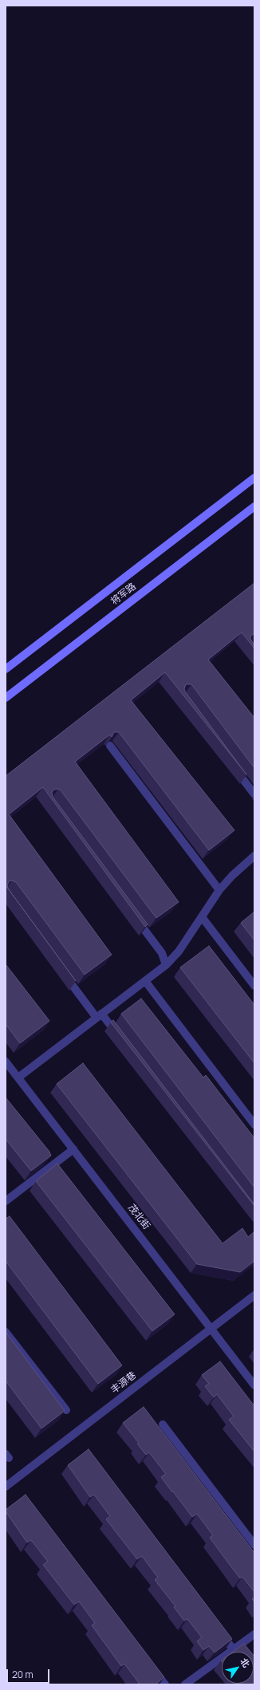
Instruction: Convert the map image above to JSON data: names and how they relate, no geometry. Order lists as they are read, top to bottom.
{
  "streets": {
    "main road": ["将军路"],
    "street": ["茂北街", "丰源巷"]
  },
  "crossings": [
    ["茂北街", "丰源巷"]
  ],
  "scale_bar": "20 m",
  "north": "top right"
}
